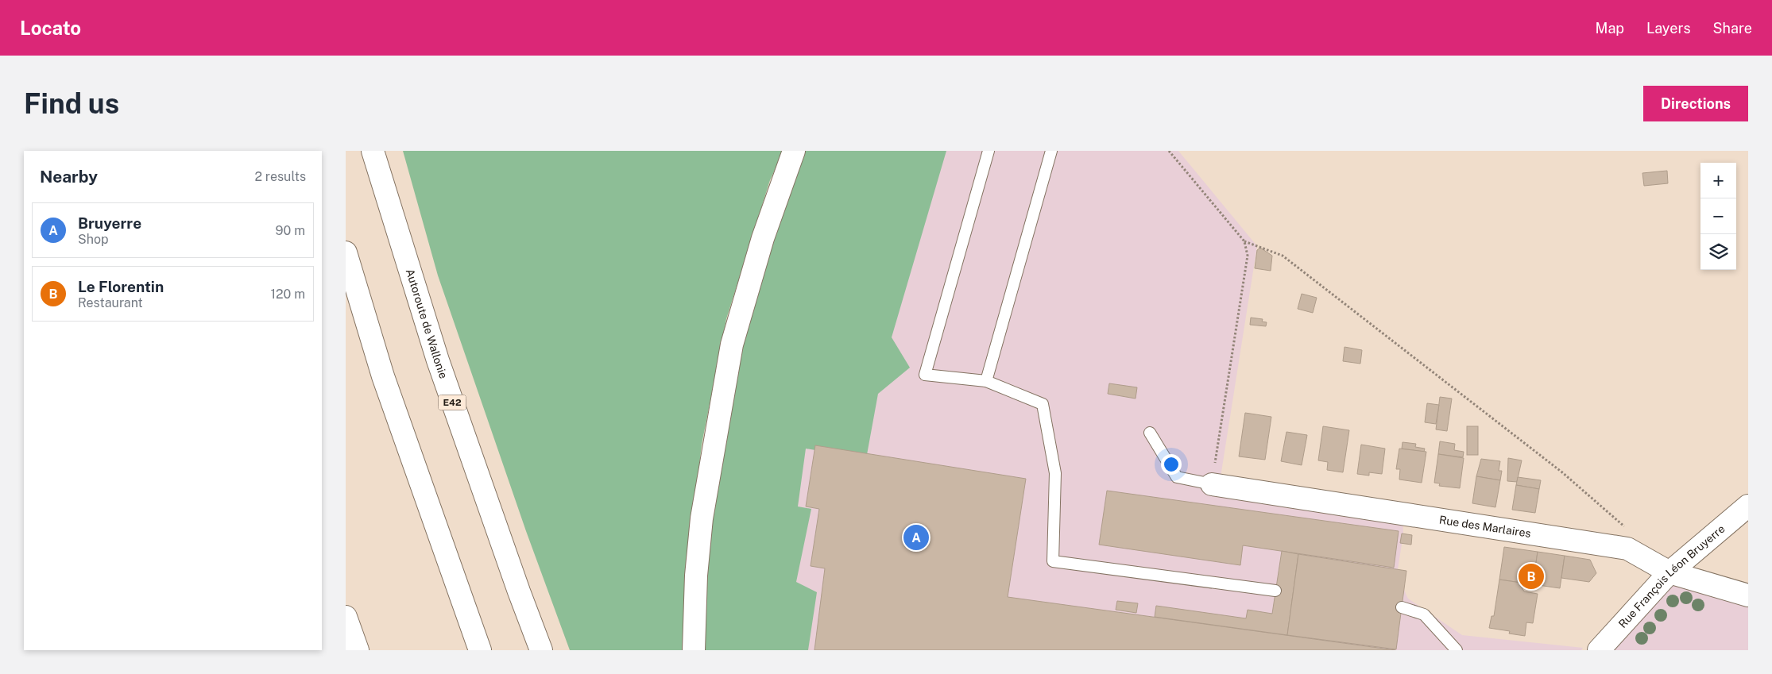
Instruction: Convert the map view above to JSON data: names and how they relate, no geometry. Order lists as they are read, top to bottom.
{
  "streets": {
    "main road": [
      "Autoroute de Wallonie",
      "E42",
      "Rue des Marlaires",
      "Rue François Léon Bruyerre"
    ]
  },
  "crossings": [
    ["Rue des Marlaires", "Rue François Léon Bruyerre"]
  ],
  "page": {
    "header": "Locato",
    "nav": ["Map", "Layers", "Share"],
    "buttons": "Directions",
    "title": "Find us",
    "heading": ["Nearby", "2 results"],
    "map_buttons": ["+", "−"],
    "list": [
      {
        "mark": "A",
        "name": "Bruyerre",
        "note": "Shop",
        "value": "90 m"
      },
      {
        "mark": "B",
        "name": "Le Florentin",
        "note": "Restaurant",
        "value": "120 m"
      }
    ],
    "pins": ["A", "B"]
  }
}
